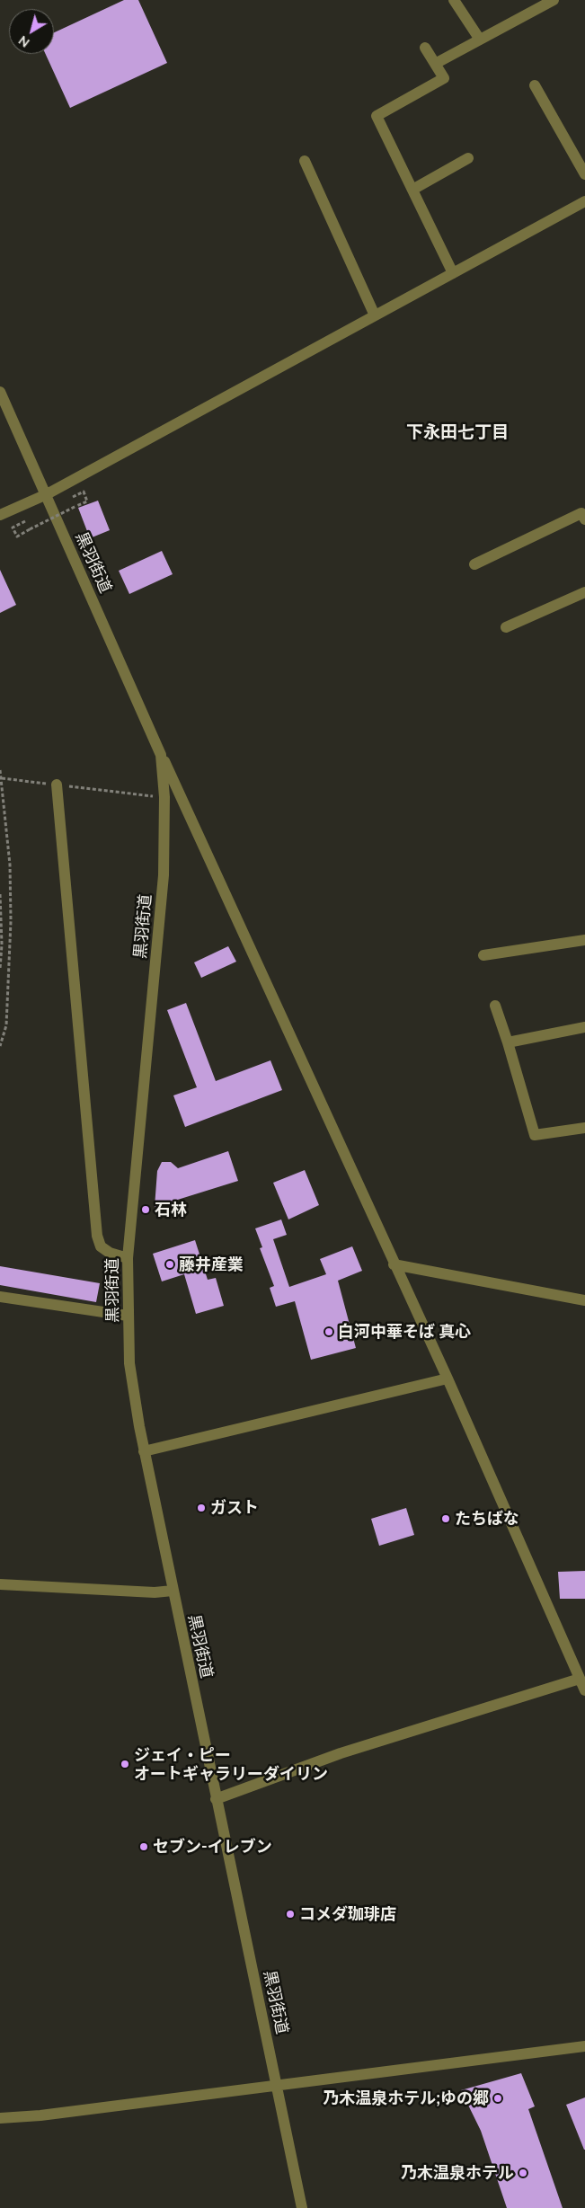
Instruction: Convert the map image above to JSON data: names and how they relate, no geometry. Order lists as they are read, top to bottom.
{
  "streets": {
    "street": ["黒羽街道"]
  },
  "districts": ["下永田七丁目"],
  "places": [
    "石林",
    "藤井産業",
    "白河中華そば 真心",
    "ガスト",
    "たちばな",
    "ジェイ・ピー オートギャラリーダイリン",
    "セブン-イレブン",
    "コメダ珈琲店",
    "乃木温泉ホテル;ゆの郷",
    "乃木温泉ホテル"
  ],
  "north": "bottom left"
}
